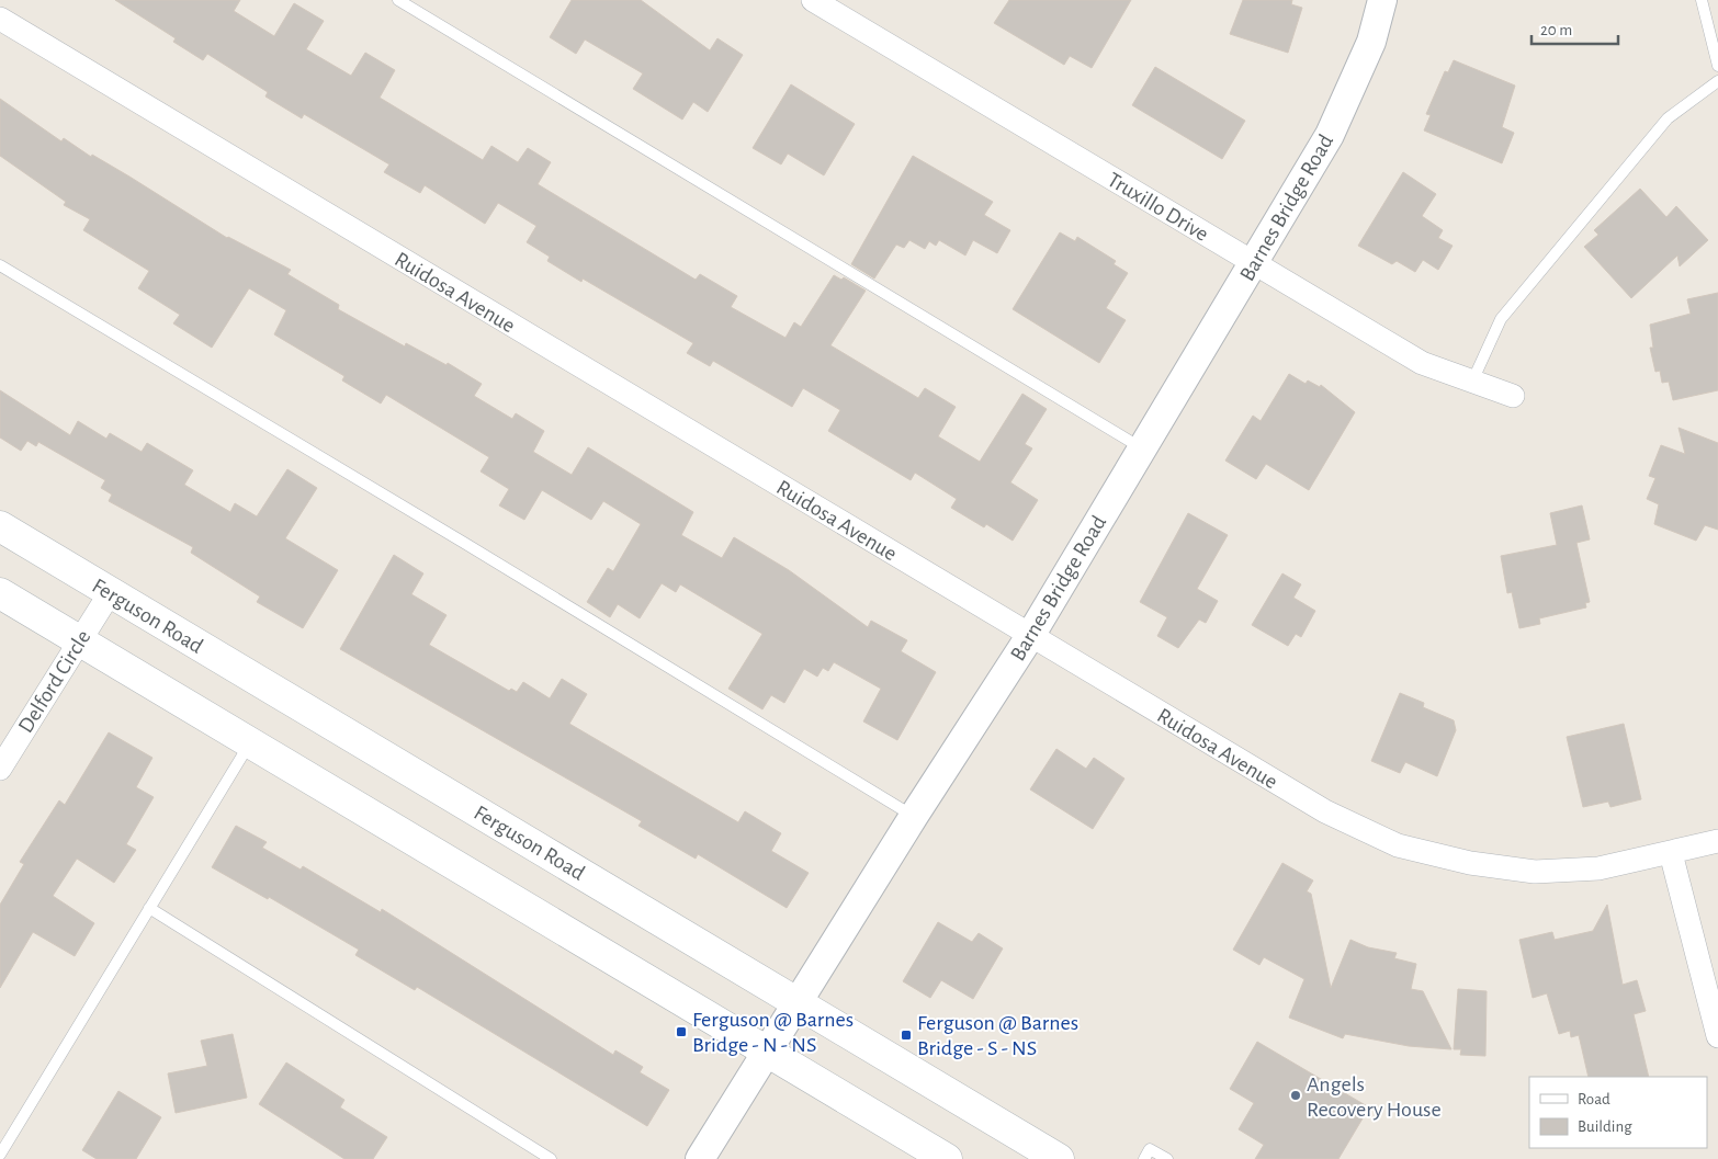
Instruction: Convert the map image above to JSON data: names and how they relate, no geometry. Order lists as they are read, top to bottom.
{
  "streets": {
    "main road": ["Ferguson Road"],
    "street": [
      "Truxillo Drive",
      "Barnes Bridge Road",
      "Ruidosa Avenue",
      "Delford Circle"
    ]
  },
  "crossings": [
    ["Truxillo Drive", "Barnes Bridge Road"],
    ["Barnes Bridge Road", "Ruidosa Avenue"],
    ["Barnes Bridge Road", "Ferguson Road"],
    ["Ferguson Road", "Delford Circle"]
  ],
  "places": {
    "transit": ["Ferguson @ Barnes Bridge - N - NS", "Ferguson @ Barnes Bridge - S - NS"],
    "other": ["Angels Recovery House"]
  },
  "legend": ["Road", "Building"],
  "scale_bar": "20 m"
}
